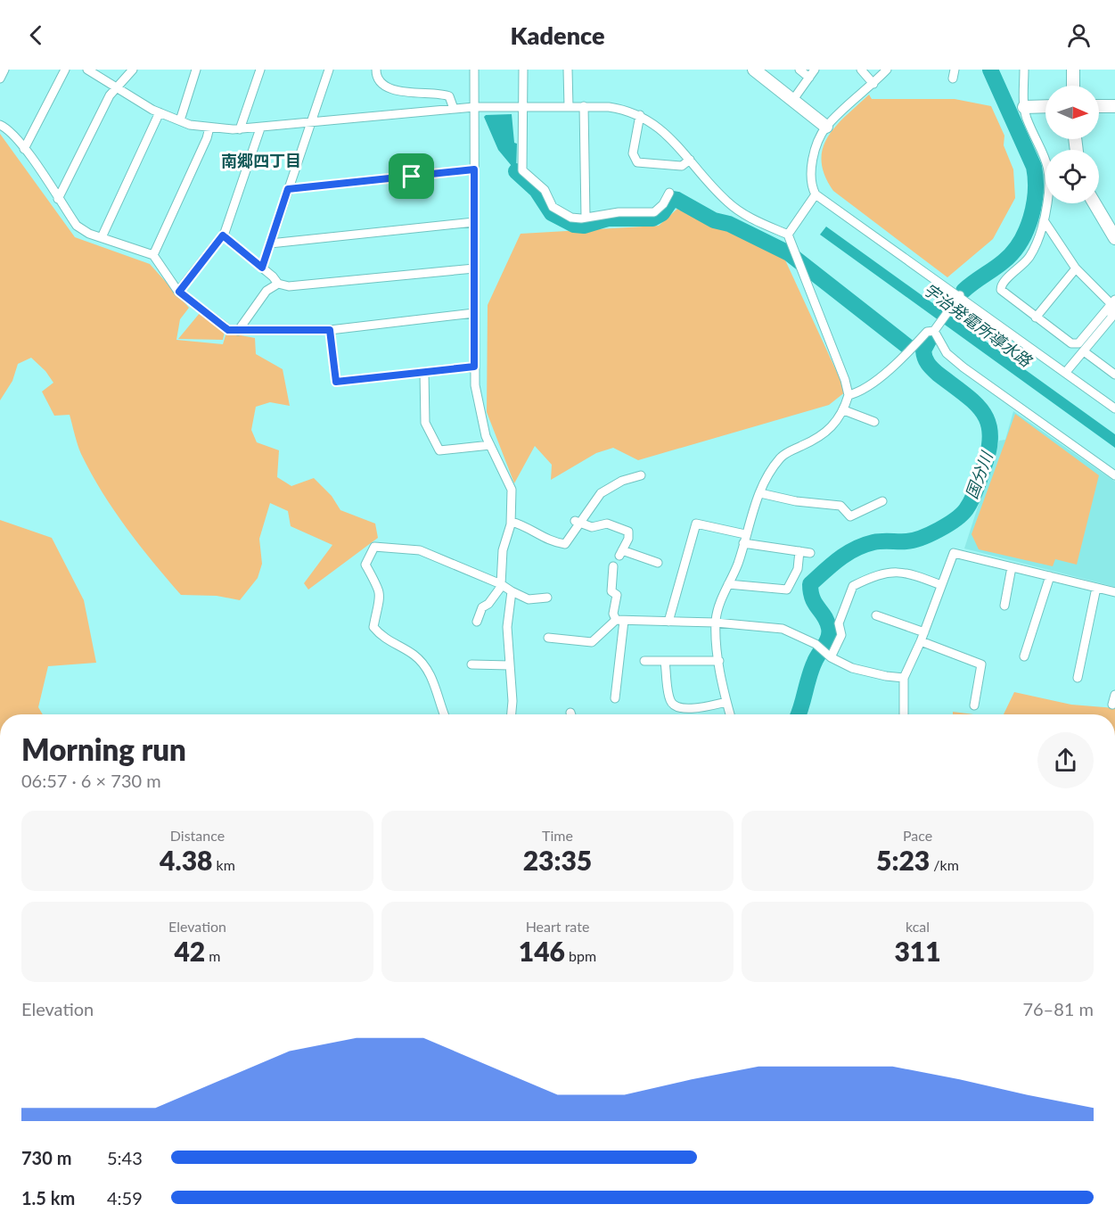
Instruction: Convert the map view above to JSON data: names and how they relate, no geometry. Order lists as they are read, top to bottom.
{
  "districts": ["南郷四丁目"],
  "water": ["宇治発電所導水路", "国分川"],
  "north": "right",
  "page": {
    "header": "Kadence",
    "heading": ["Morning run", "06:57 · 6 × 730 m"],
    "stats": [
      ["Distance", "4.38 km"],
      ["Time", "23:35"],
      ["Pace", "5:23 /km"],
      ["Elevation", "42 m"],
      ["Heart rate", "146 bpm"],
      ["kcal", "311"]
    ],
    "chart": ["Elevation", "76–81 m"],
    "list": [
      {
        "name": "730 m",
        "note": "5:43"
      },
      {
        "name": "1.5 km",
        "note": "4:59"
      }
    ]
  }
}
